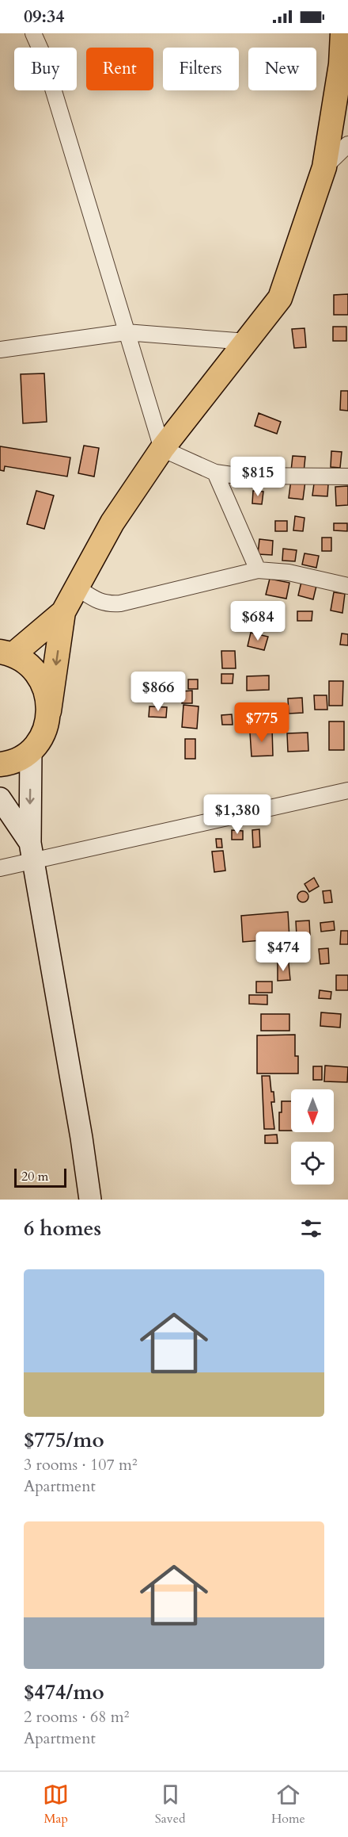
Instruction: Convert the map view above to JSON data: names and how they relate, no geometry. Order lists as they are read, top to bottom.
{
  "scale_bar": "20 m",
  "north": "bottom",
  "page": {
    "status": "09:34",
    "chip": [
      "Buy",
      "Rent",
      "Filters",
      "New"
    ],
    "price": [
      "$815",
      "$684",
      "$866",
      "$775",
      "$1,380",
      "$474"
    ],
    "scale": "20 m",
    "heading": "6 homes",
    "list": [
      {
        "name": "$775/mo",
        "note": "3 rooms · 107 m² · Apartment"
      },
      {
        "name": "$474/mo",
        "note": "2 rooms · 68 m² · Apartment"
      }
    ],
    "tabs": ["Map", "Saved", "Home"]
  }
}
